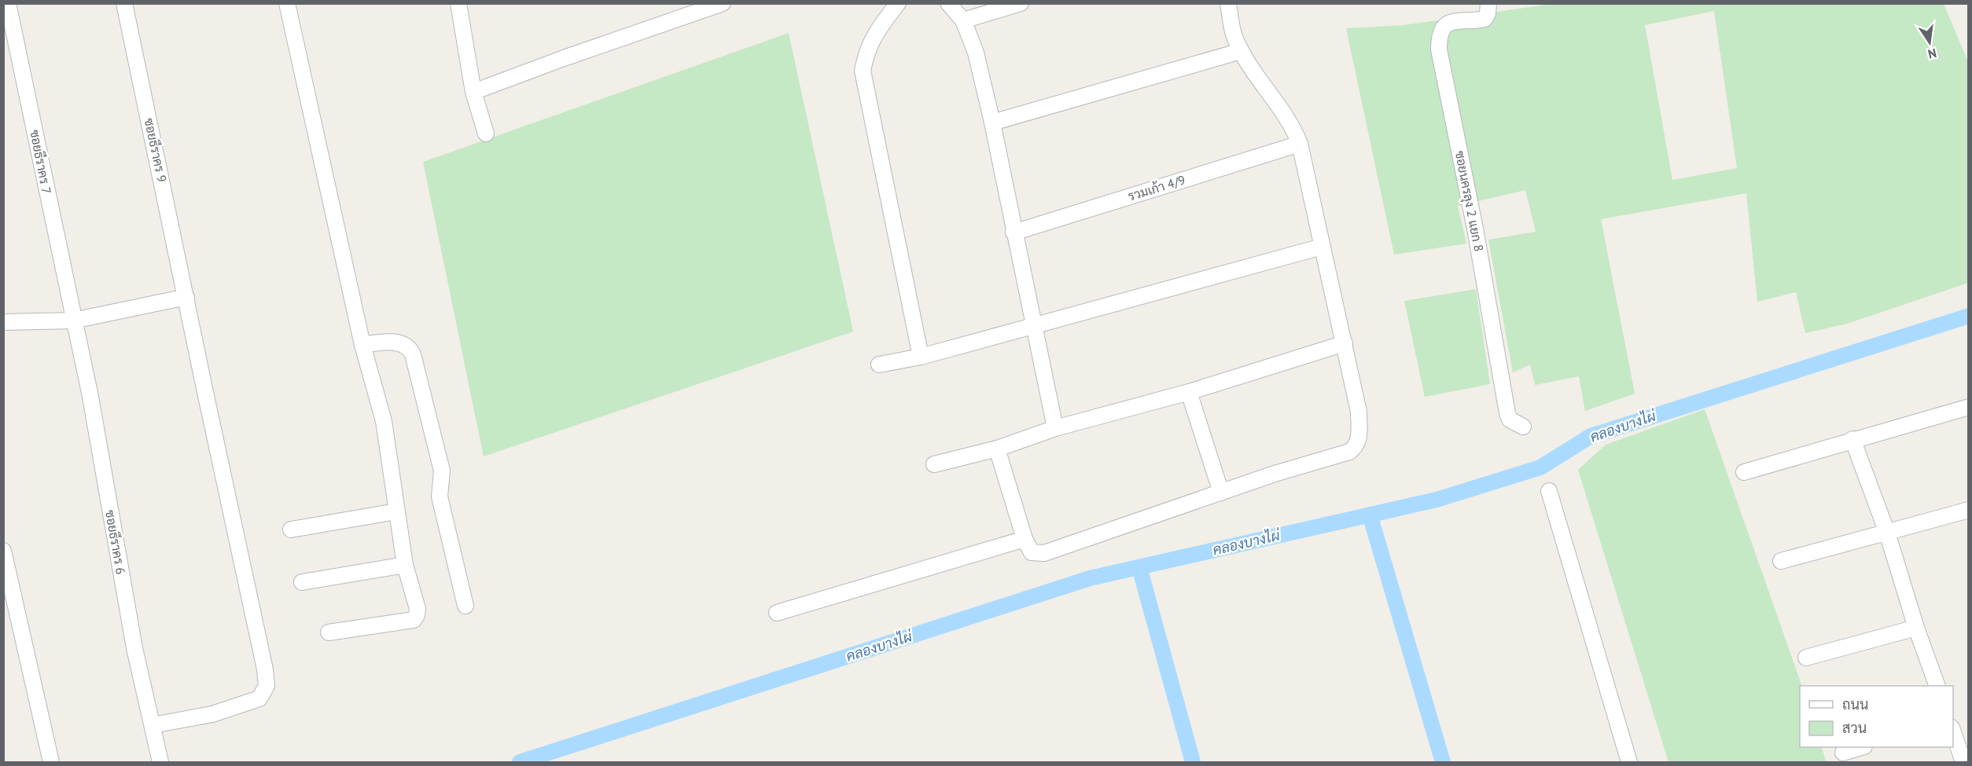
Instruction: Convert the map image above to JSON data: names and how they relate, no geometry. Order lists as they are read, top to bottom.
{
  "streets": {
    "street": [
      "ซอยธีราคร 9",
      "ซอยธีราคร 7",
      "รวมเก้า 4/9",
      "ซอยนครลุง 2 แยก 8",
      "ซอยธีราคร 6"
    ]
  },
  "crossings": [
    ["ซอยธีราคร 9", "ซอยธีราคร 6"],
    ["ซอยธีราคร 7", "ซอยธีราคร 6"]
  ],
  "water": ["คลองบางไผ่"],
  "legend": ["ถนน", "สวน"],
  "north": "bottom"
}
